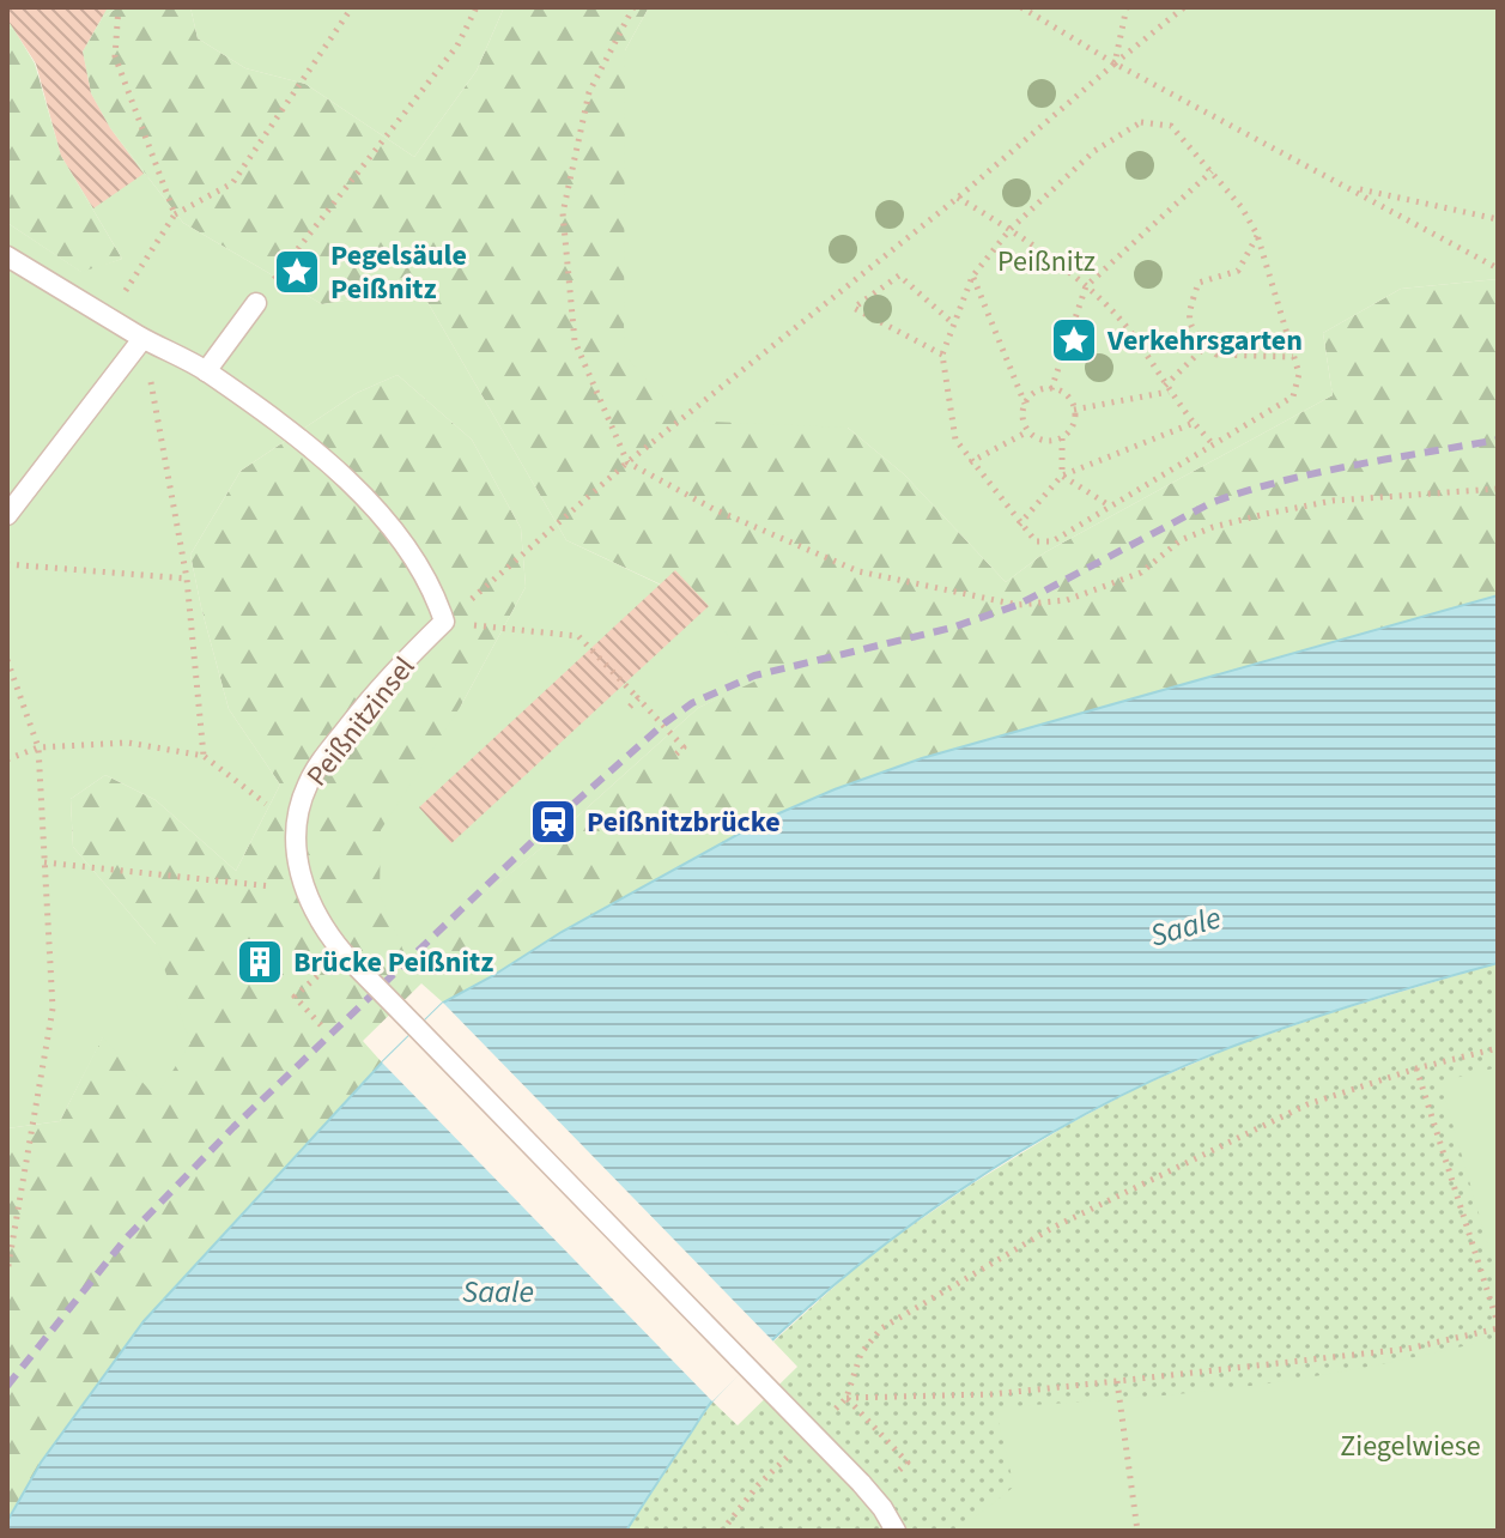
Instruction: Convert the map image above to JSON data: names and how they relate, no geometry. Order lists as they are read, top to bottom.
{
  "streets": {
    "lane": ["Peißnitzinsel"]
  },
  "water": ["Saale"],
  "parks": ["Peißnitz", "Ziegelwiese"],
  "places": {
    "place": ["Pegelsäule Peißnitz", "Verkehrsgarten"],
    "station": ["Peißnitzbrücke"],
    "building": ["Brücke Peißnitz"]
  }
}
